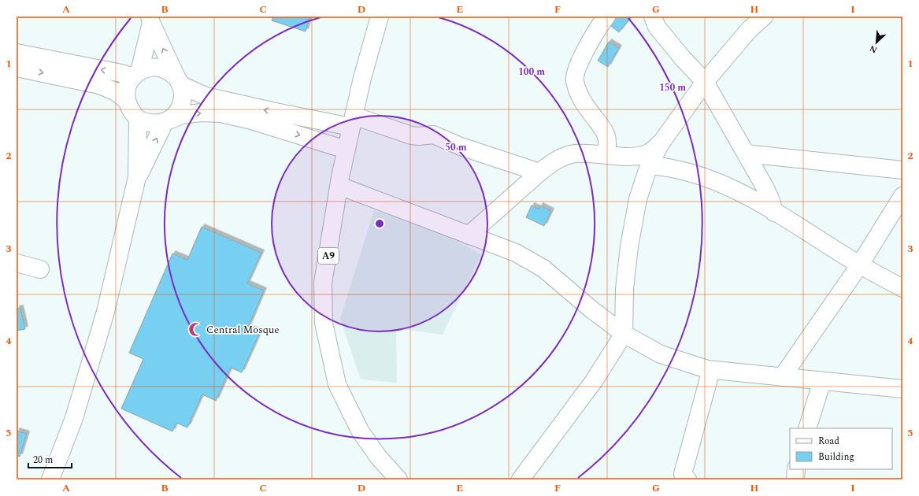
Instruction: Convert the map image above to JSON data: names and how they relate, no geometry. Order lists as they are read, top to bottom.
{
  "streets": {
    "main road": ["A9"]
  },
  "places": {
    "mosque": ["Central Mosque"]
  },
  "legend": ["Road", "Building"],
  "scale_bar": "20 m",
  "north": "bottom left",
  "grid": {
    "columns": [
      "A",
      "B",
      "C",
      "D",
      "E",
      "F",
      "G",
      "H",
      "I"
    ],
    "rows": [
      "1",
      "2",
      "3",
      "4",
      "5"
    ]
  },
  "rings": ["100 m", "150 m", "50 m"]
}
